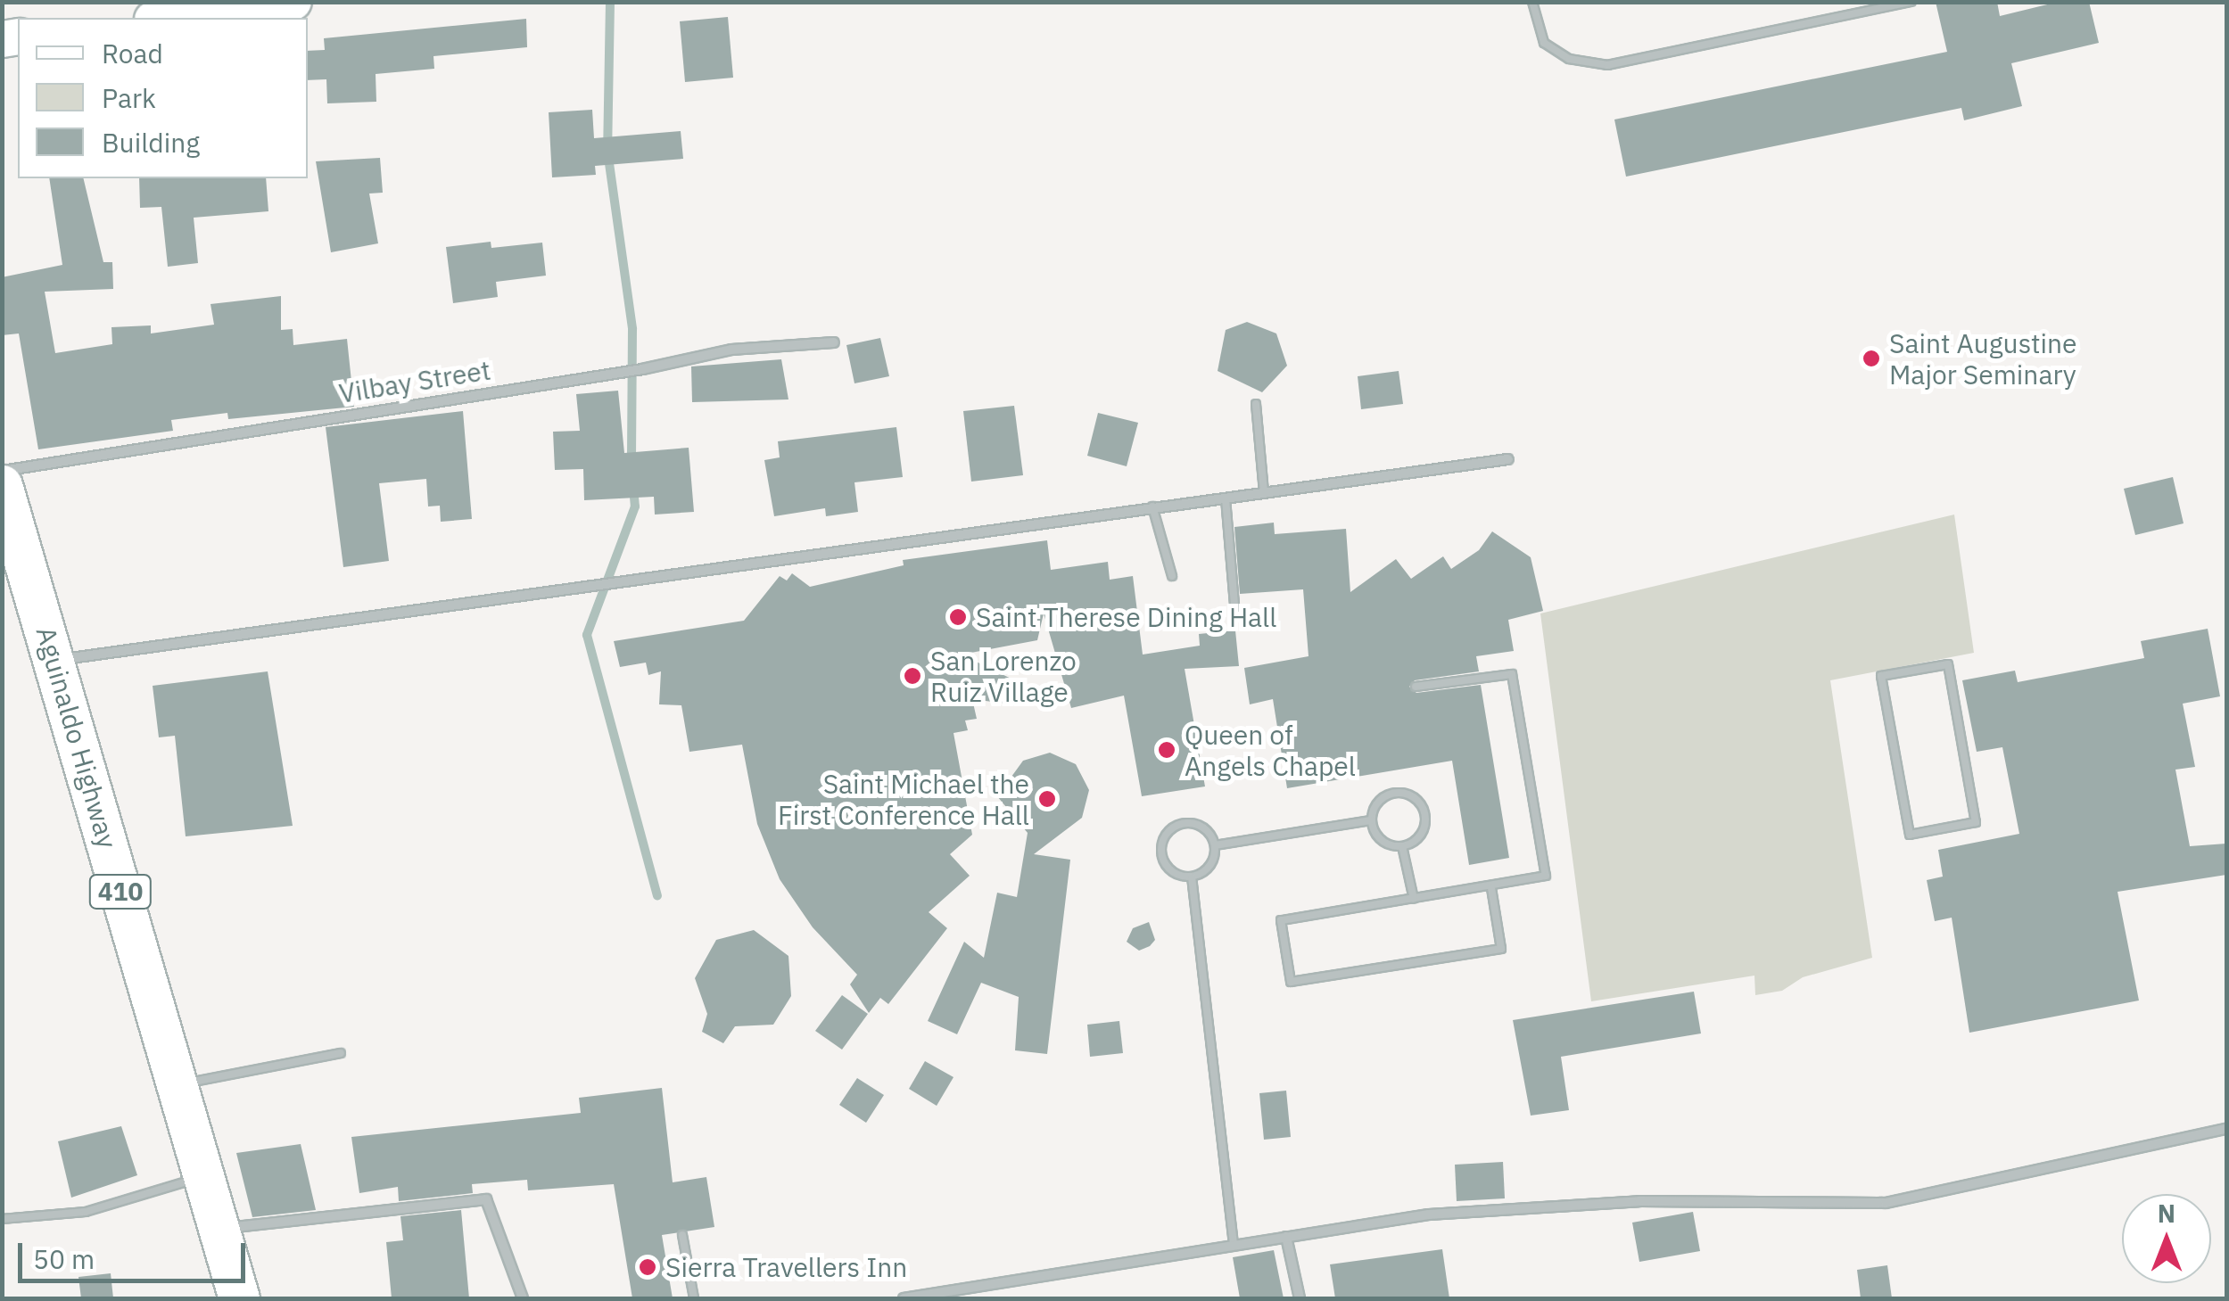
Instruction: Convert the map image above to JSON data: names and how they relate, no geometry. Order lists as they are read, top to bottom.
{
  "streets": {
    "main road": ["Aguinaldo Highway", "410"],
    "street": ["Vilbay Street"]
  },
  "places": [
    "Saint Augustine Major Seminary",
    "Saint Therese Dining Hall",
    "San Lorenzo Ruiz Village",
    "Queen of Angels Chapel",
    "Saint Michael the First Conference Hall",
    "Sierra Travellers Inn"
  ],
  "legend": ["Road", "Park", "Building"],
  "scale_bar": "50 m",
  "north": "top"
}
